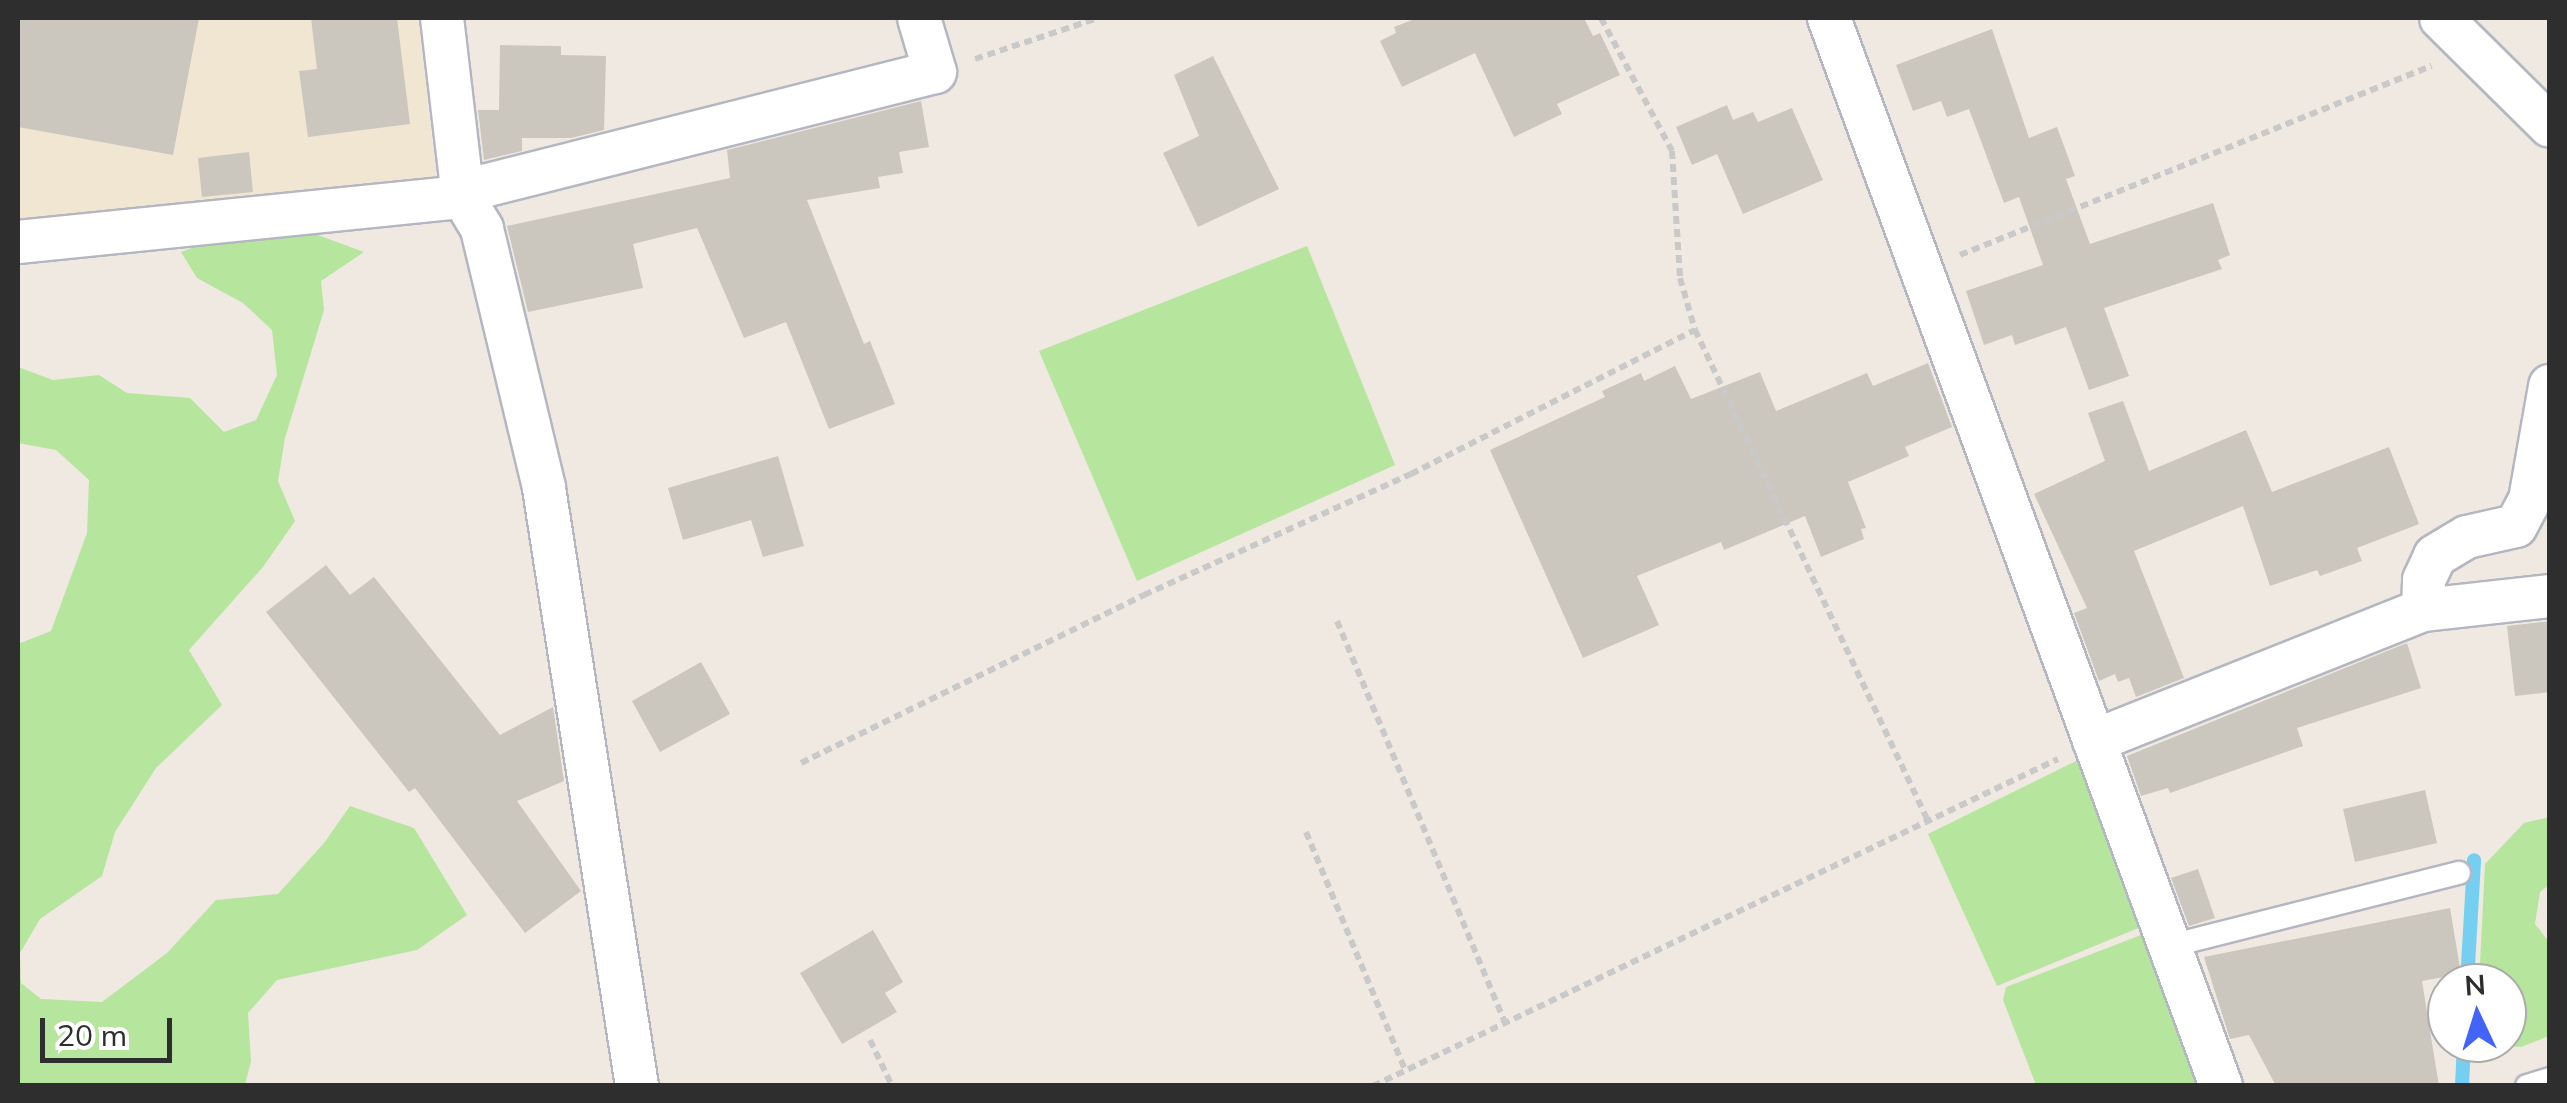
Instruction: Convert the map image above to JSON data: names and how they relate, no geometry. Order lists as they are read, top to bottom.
{
  "scale_bar": "20 m",
  "north": "top"
}
